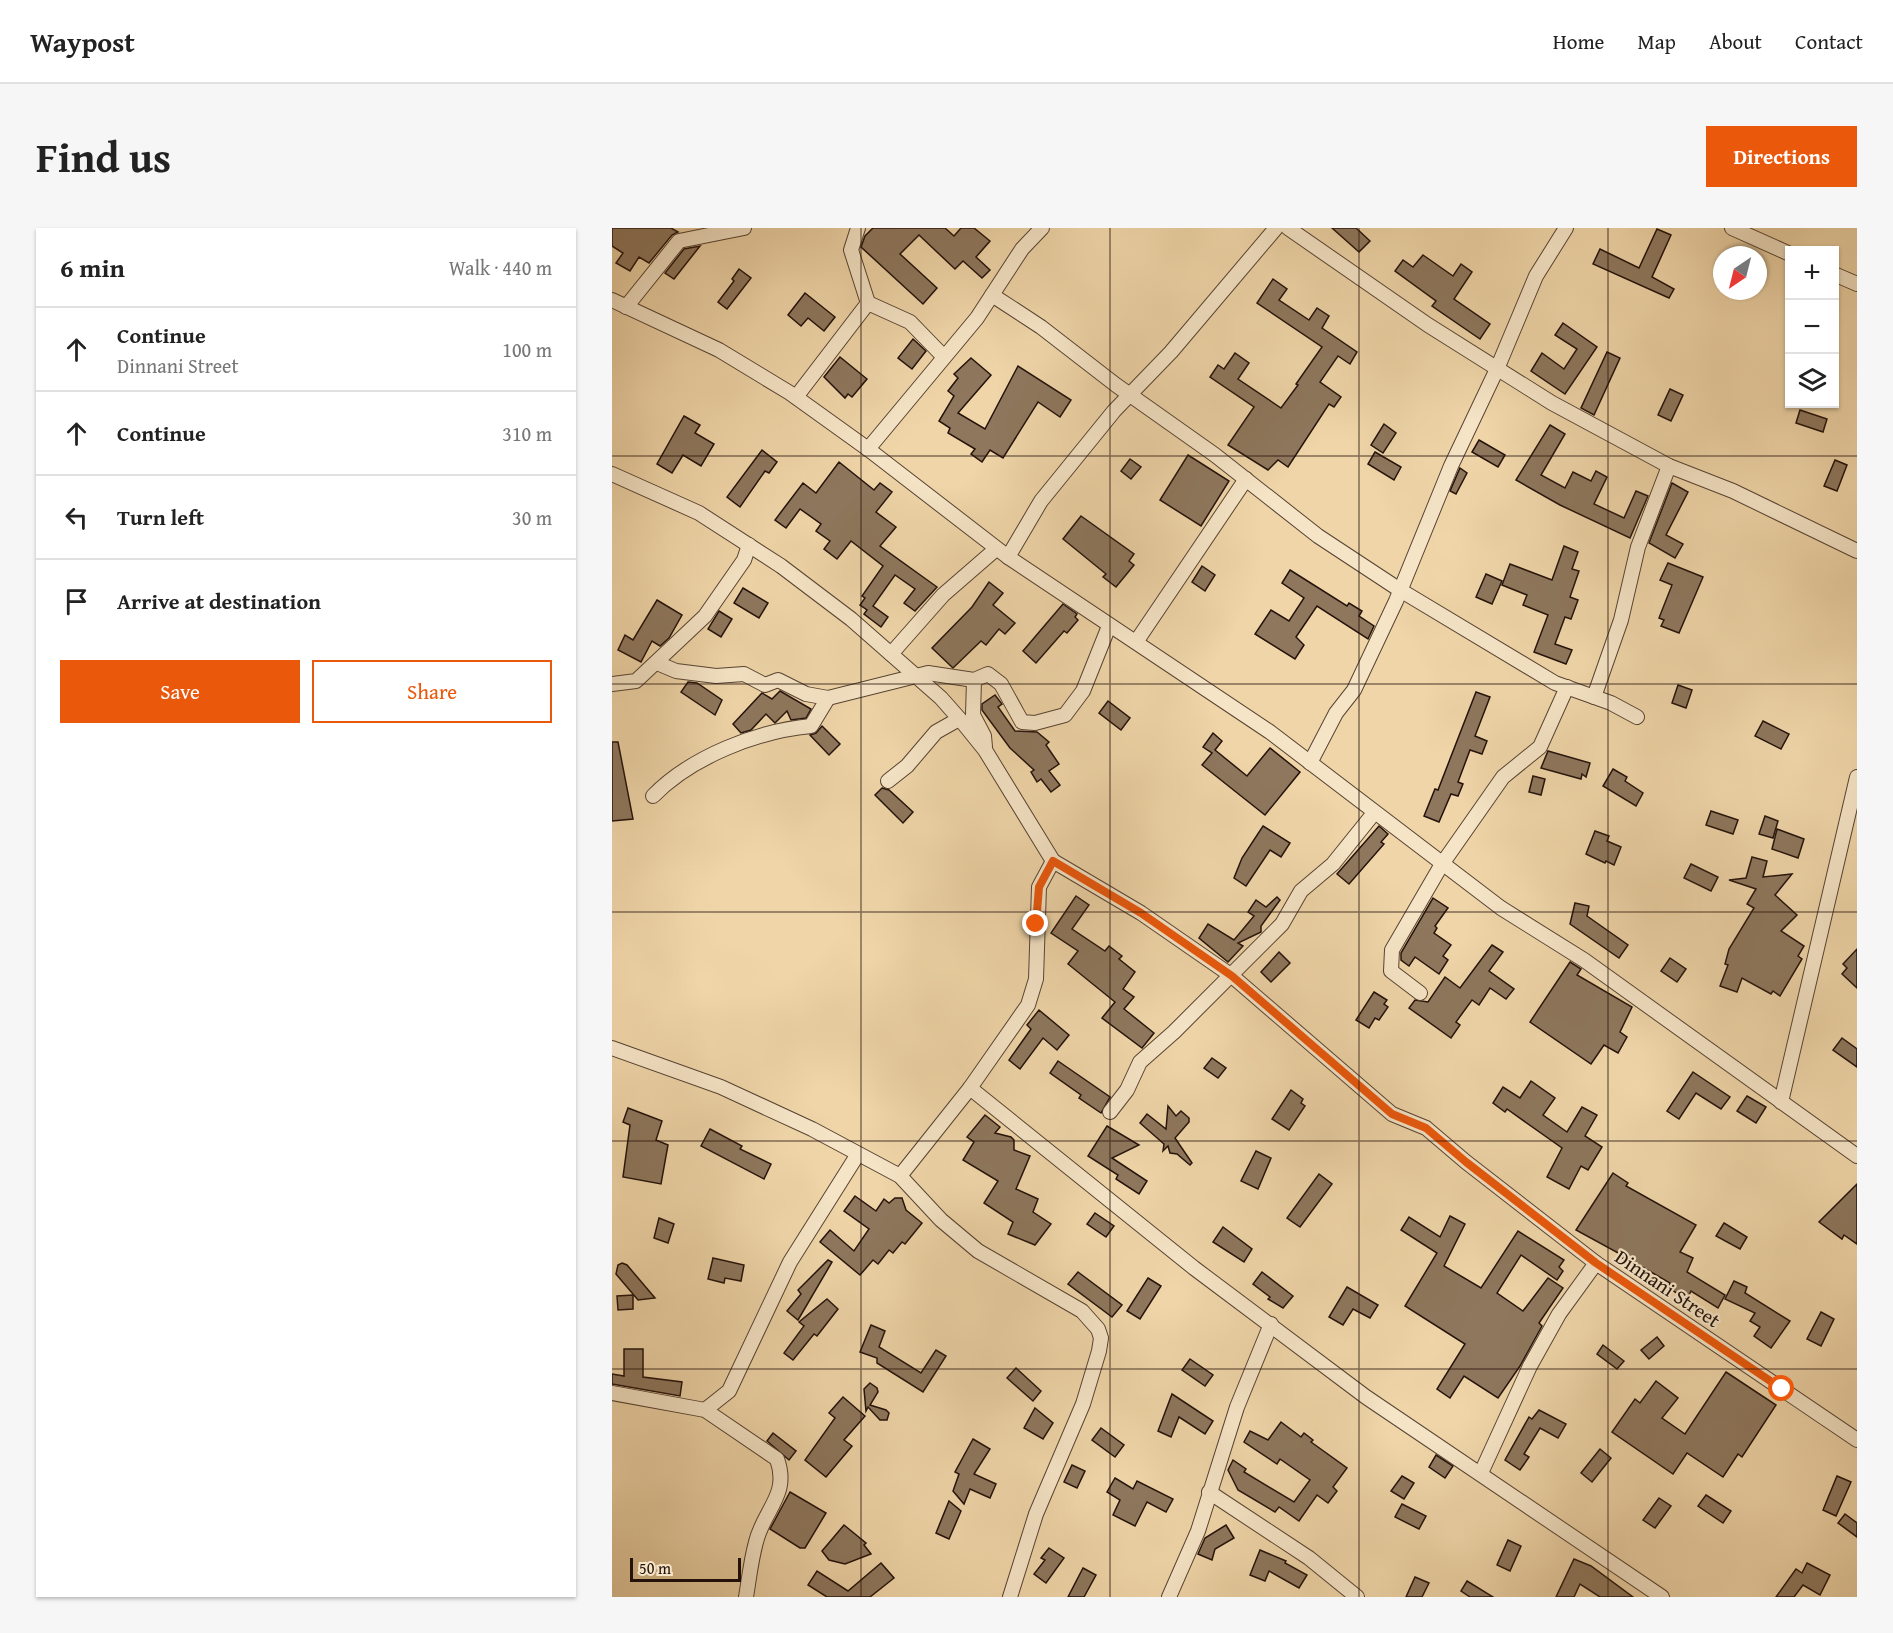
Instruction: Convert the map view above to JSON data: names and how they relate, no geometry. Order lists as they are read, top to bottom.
{
  "streets": {
    "street": ["Dinnani Street"]
  },
  "scale_bar": "50 m",
  "north": "bottom left",
  "page": {
    "header": "Waypost",
    "nav": [
      "Home",
      "Map",
      "About",
      "Contact"
    ],
    "title": "Find us",
    "buttons": [
      "Directions",
      ["Save", "Share"]
    ],
    "heading": ["6 min", "Walk · 440 m"],
    "map_buttons": ["+", "−"],
    "list": [
      ["Continue", "Dinnani Street", "100 m"],
      ["Continue", "310 m"],
      ["Turn left", "30 m"],
      "Arrive at destination"
    ],
    "scale": "50 m"
  }
}
